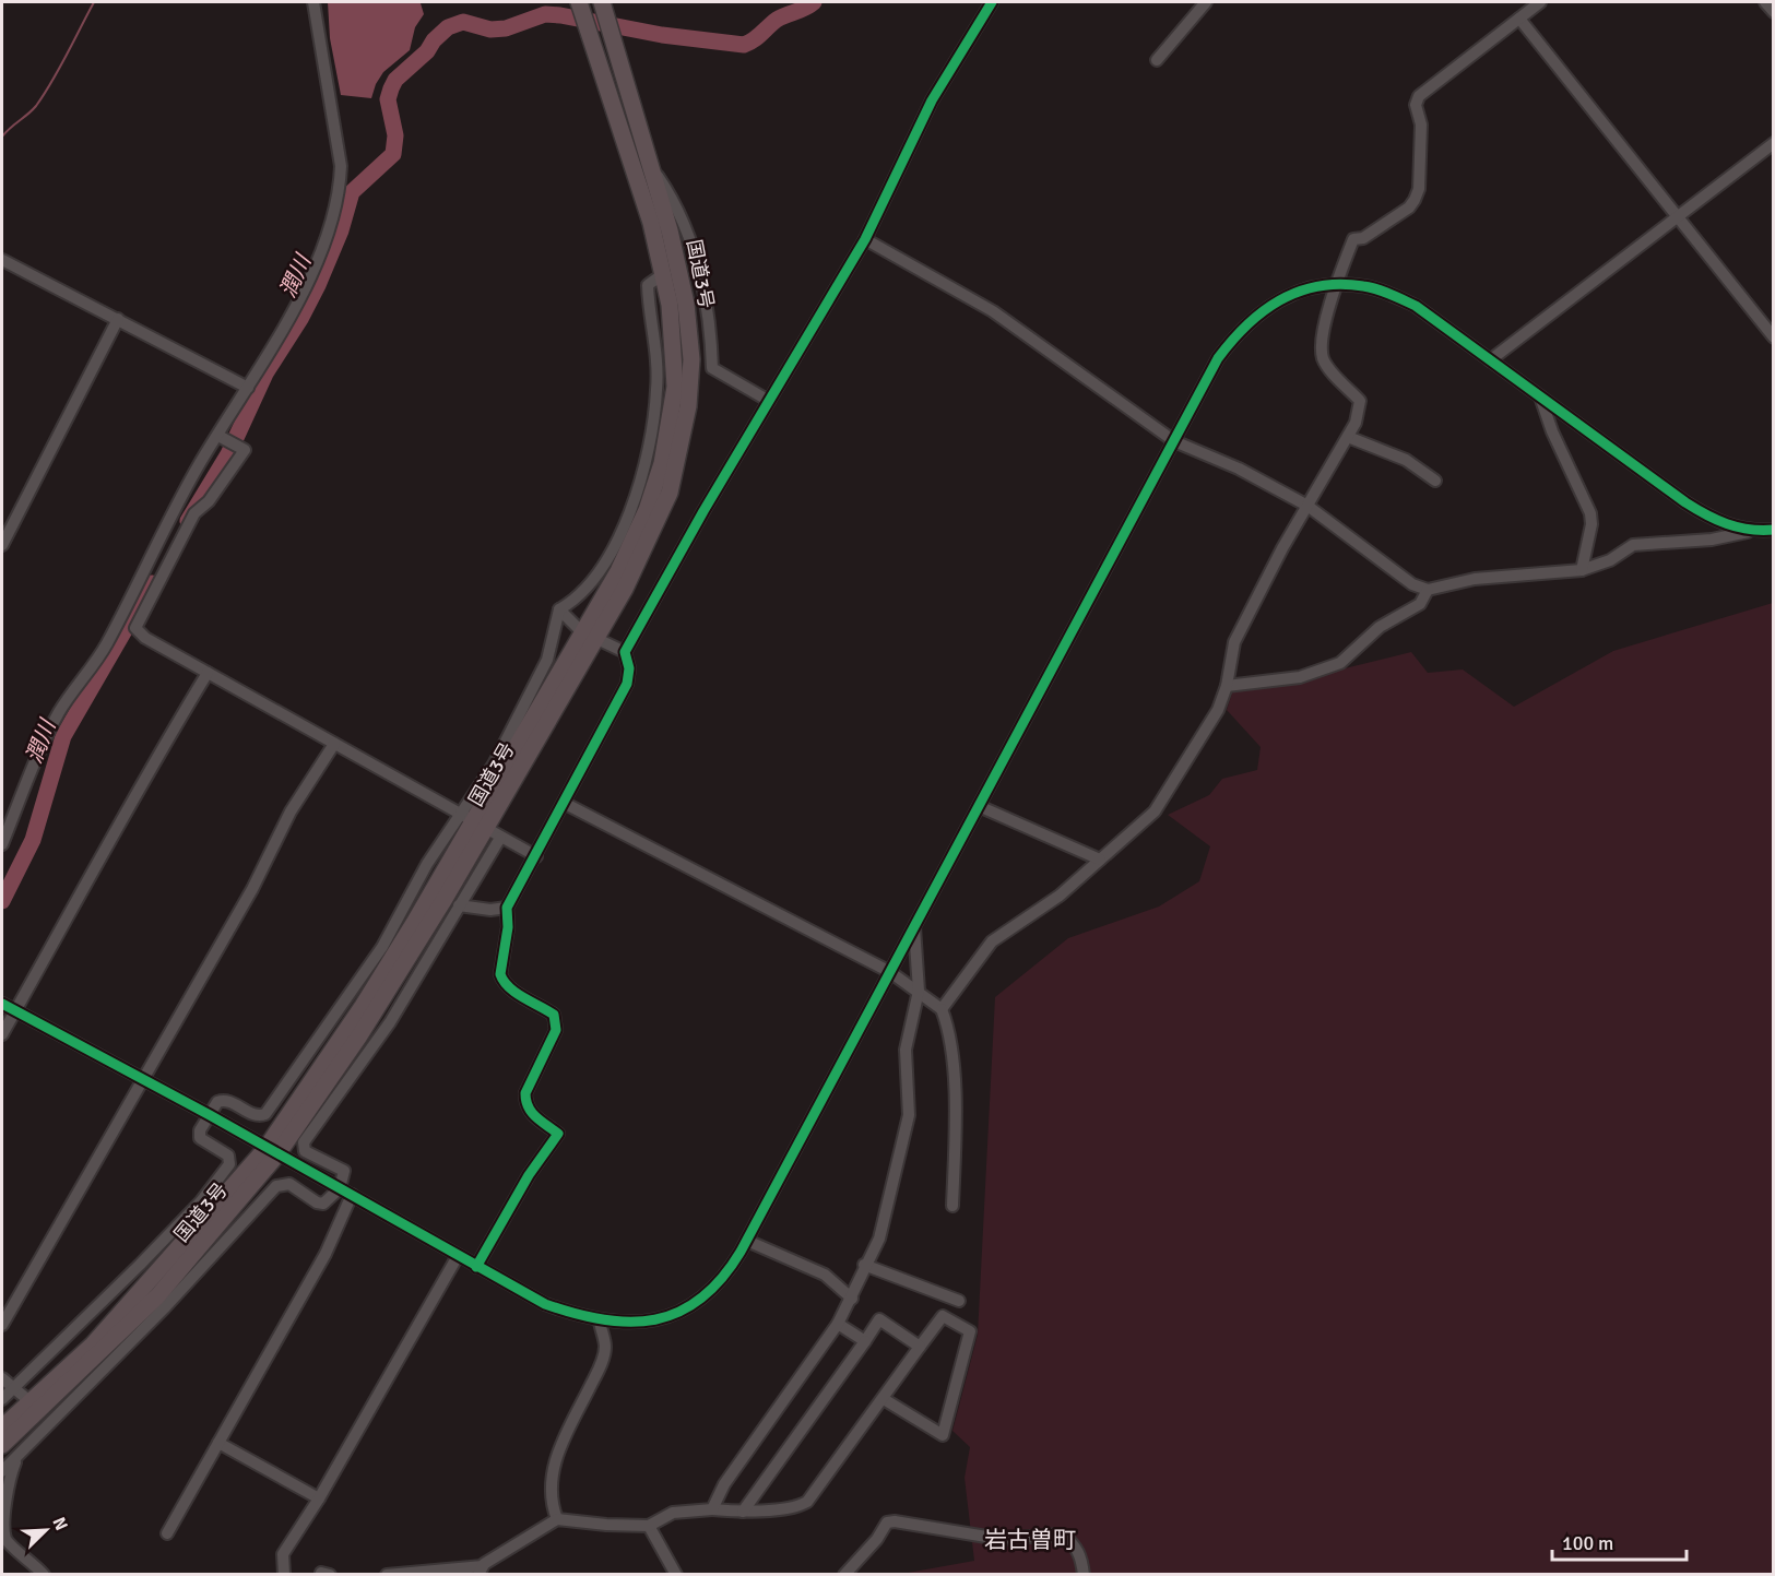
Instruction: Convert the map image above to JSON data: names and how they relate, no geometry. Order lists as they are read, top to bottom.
{
  "streets": {
    "highway": ["国道3号"]
  },
  "districts": ["岩古曽町"],
  "water": ["潤川"],
  "scale_bar": "100 m",
  "north": "top right"
}
